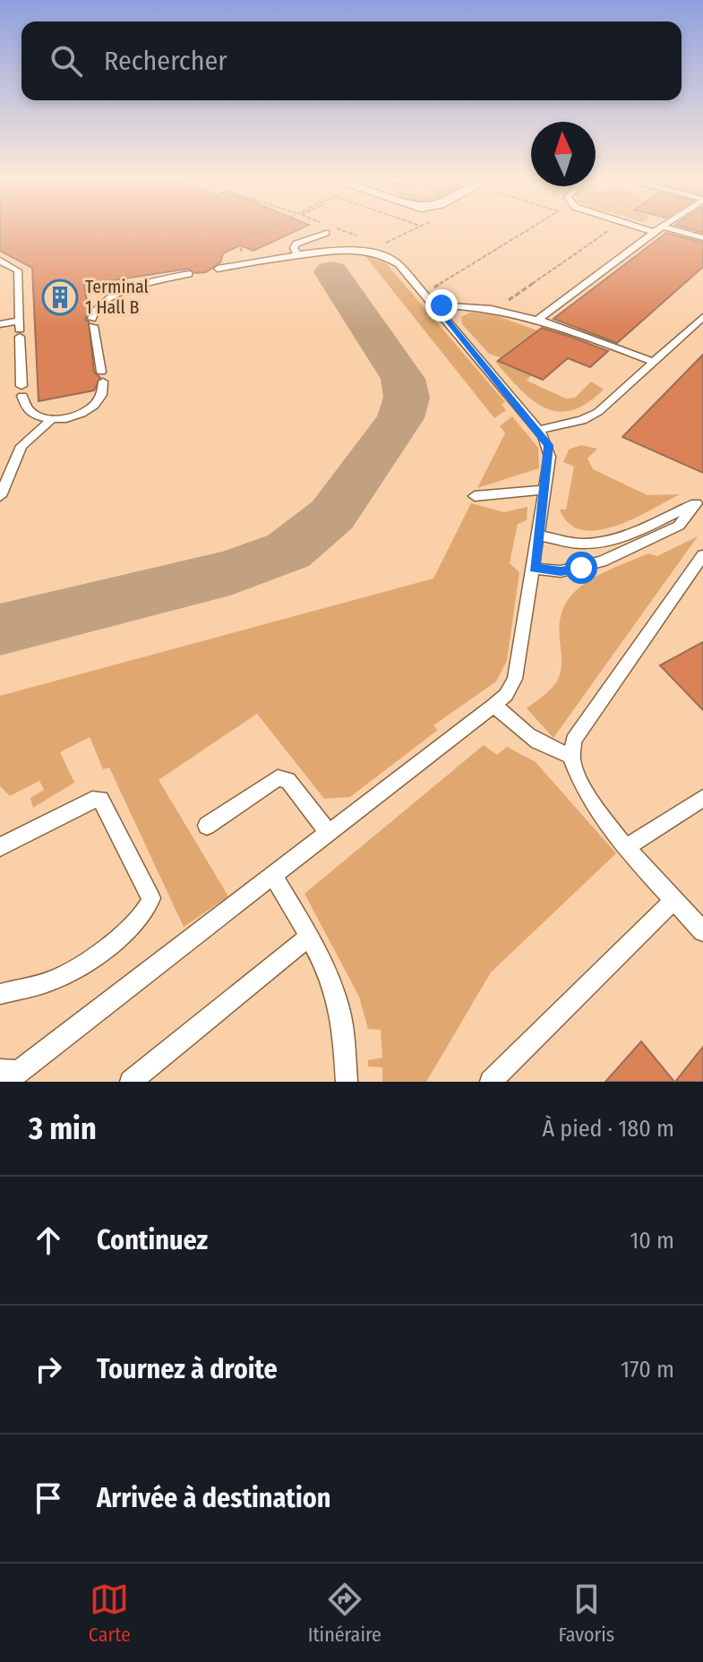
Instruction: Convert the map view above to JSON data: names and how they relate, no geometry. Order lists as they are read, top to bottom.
{
  "places": {
    "building": ["Terminal 1 Hall B"]
  },
  "north": "top",
  "page": {
    "search": "Rechercher",
    "heading": ["3 min", "À pied · 180 m"],
    "list": [
      ["Continuez", "10 m"],
      ["Tournez à droite", "170 m"],
      "Arrivée à destination"
    ],
    "nav": ["Carte", "Itinéraire", "Favoris"]
  }
}
